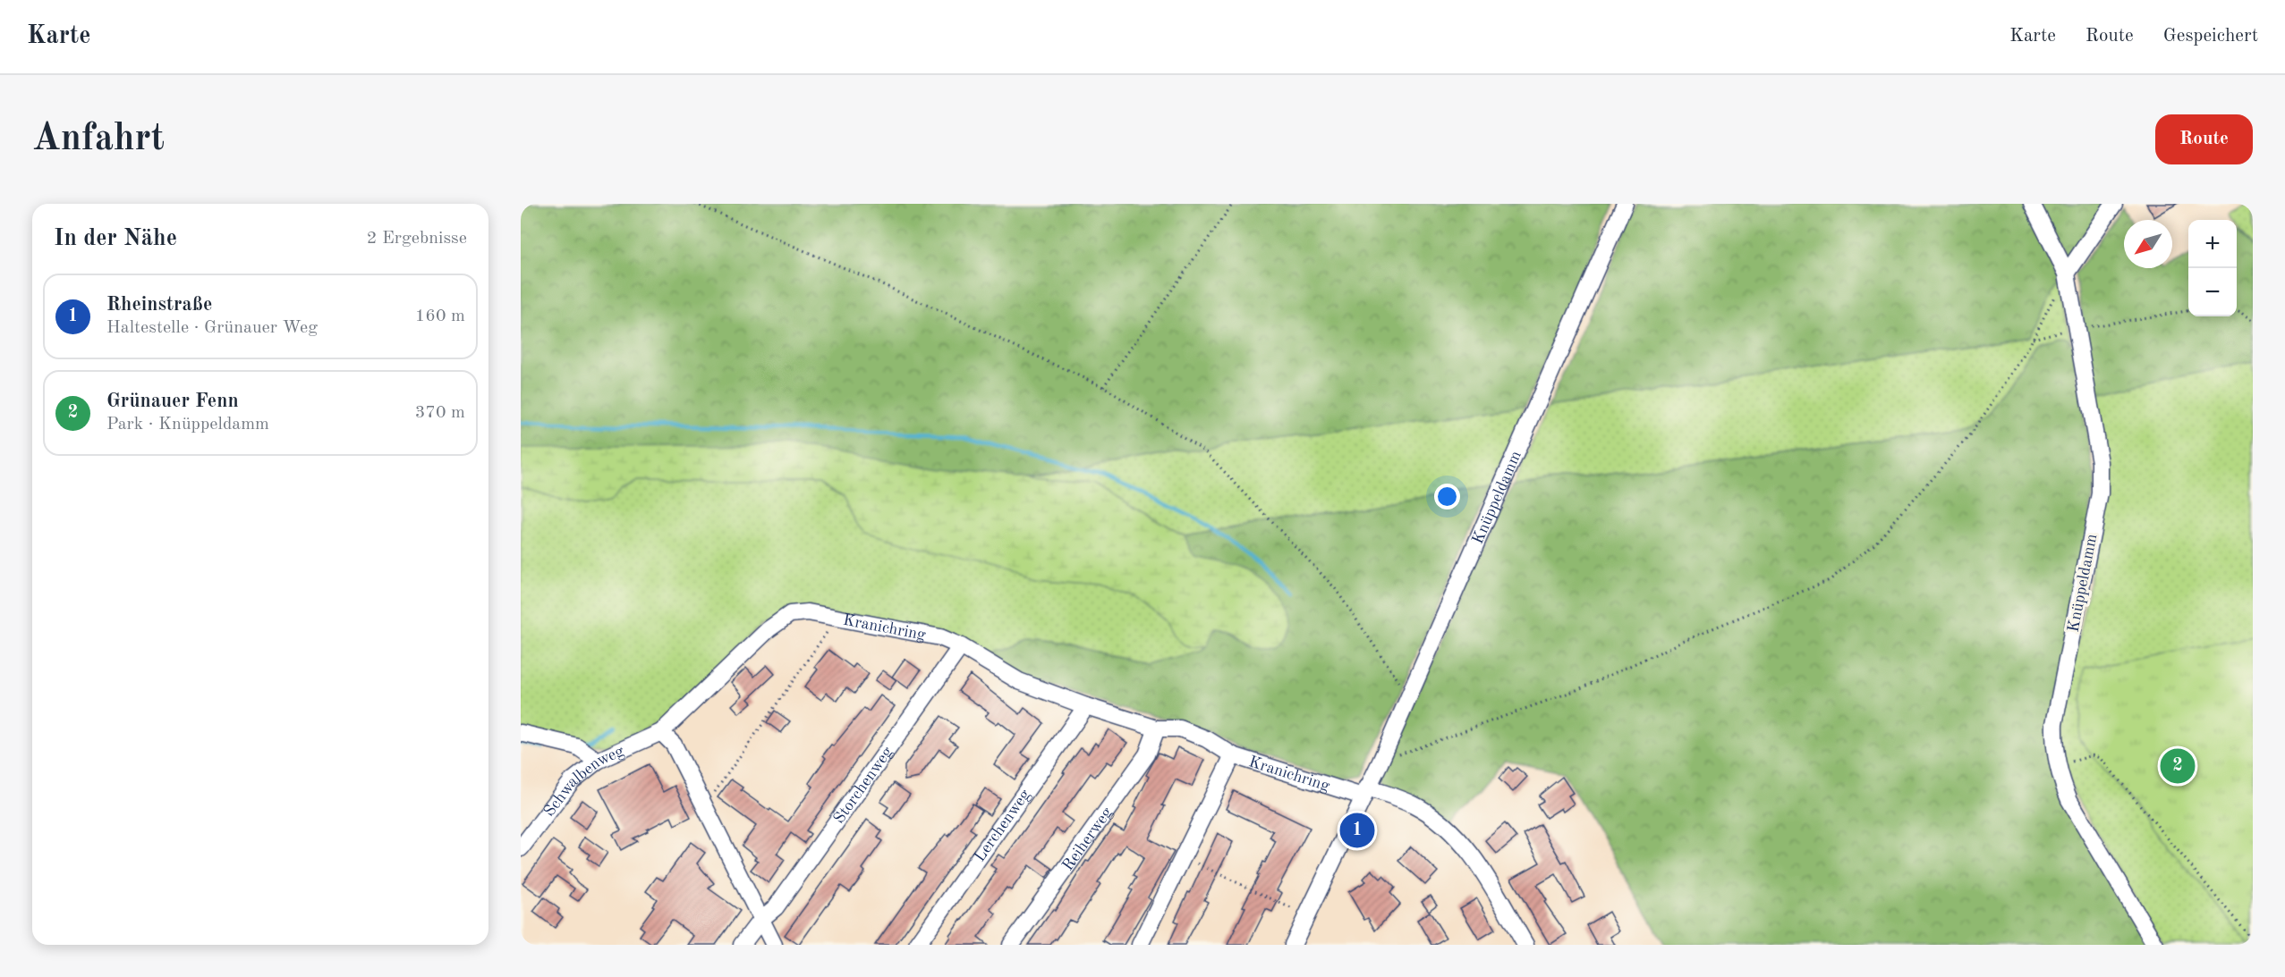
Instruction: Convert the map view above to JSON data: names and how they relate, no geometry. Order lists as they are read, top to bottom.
{
  "streets": {
    "street": [
      "Knüppeldamm",
      "Kranichring",
      "Schwalbenweg",
      "Storchenweg",
      "Lerchenweg",
      "Reiherweg"
    ]
  },
  "crossings": [
    ["Knüppeldamm", "Kranichring"],
    ["Kranichring", "Schwalbenweg"],
    ["Kranichring", "Storchenweg"],
    ["Kranichring", "Lerchenweg"],
    ["Kranichring", "Reiherweg"]
  ],
  "north": "bottom left",
  "page": {
    "header": "Karte",
    "nav": ["Karte", "Route", "Gespeichert"],
    "buttons": "Route",
    "title": "Anfahrt",
    "heading": ["In der Nähe", "2 Ergebnisse"],
    "map_buttons": ["+", "−"],
    "list": [
      {
        "mark": "1",
        "name": "Rheinstraße",
        "note": "Haltestelle · Grünauer Weg",
        "value": "160 m"
      },
      {
        "mark": "2",
        "name": "Grünauer Fenn",
        "note": "Park · Knüppeldamm",
        "value": "370 m"
      }
    ],
    "pins": ["2", "1"]
  }
}
